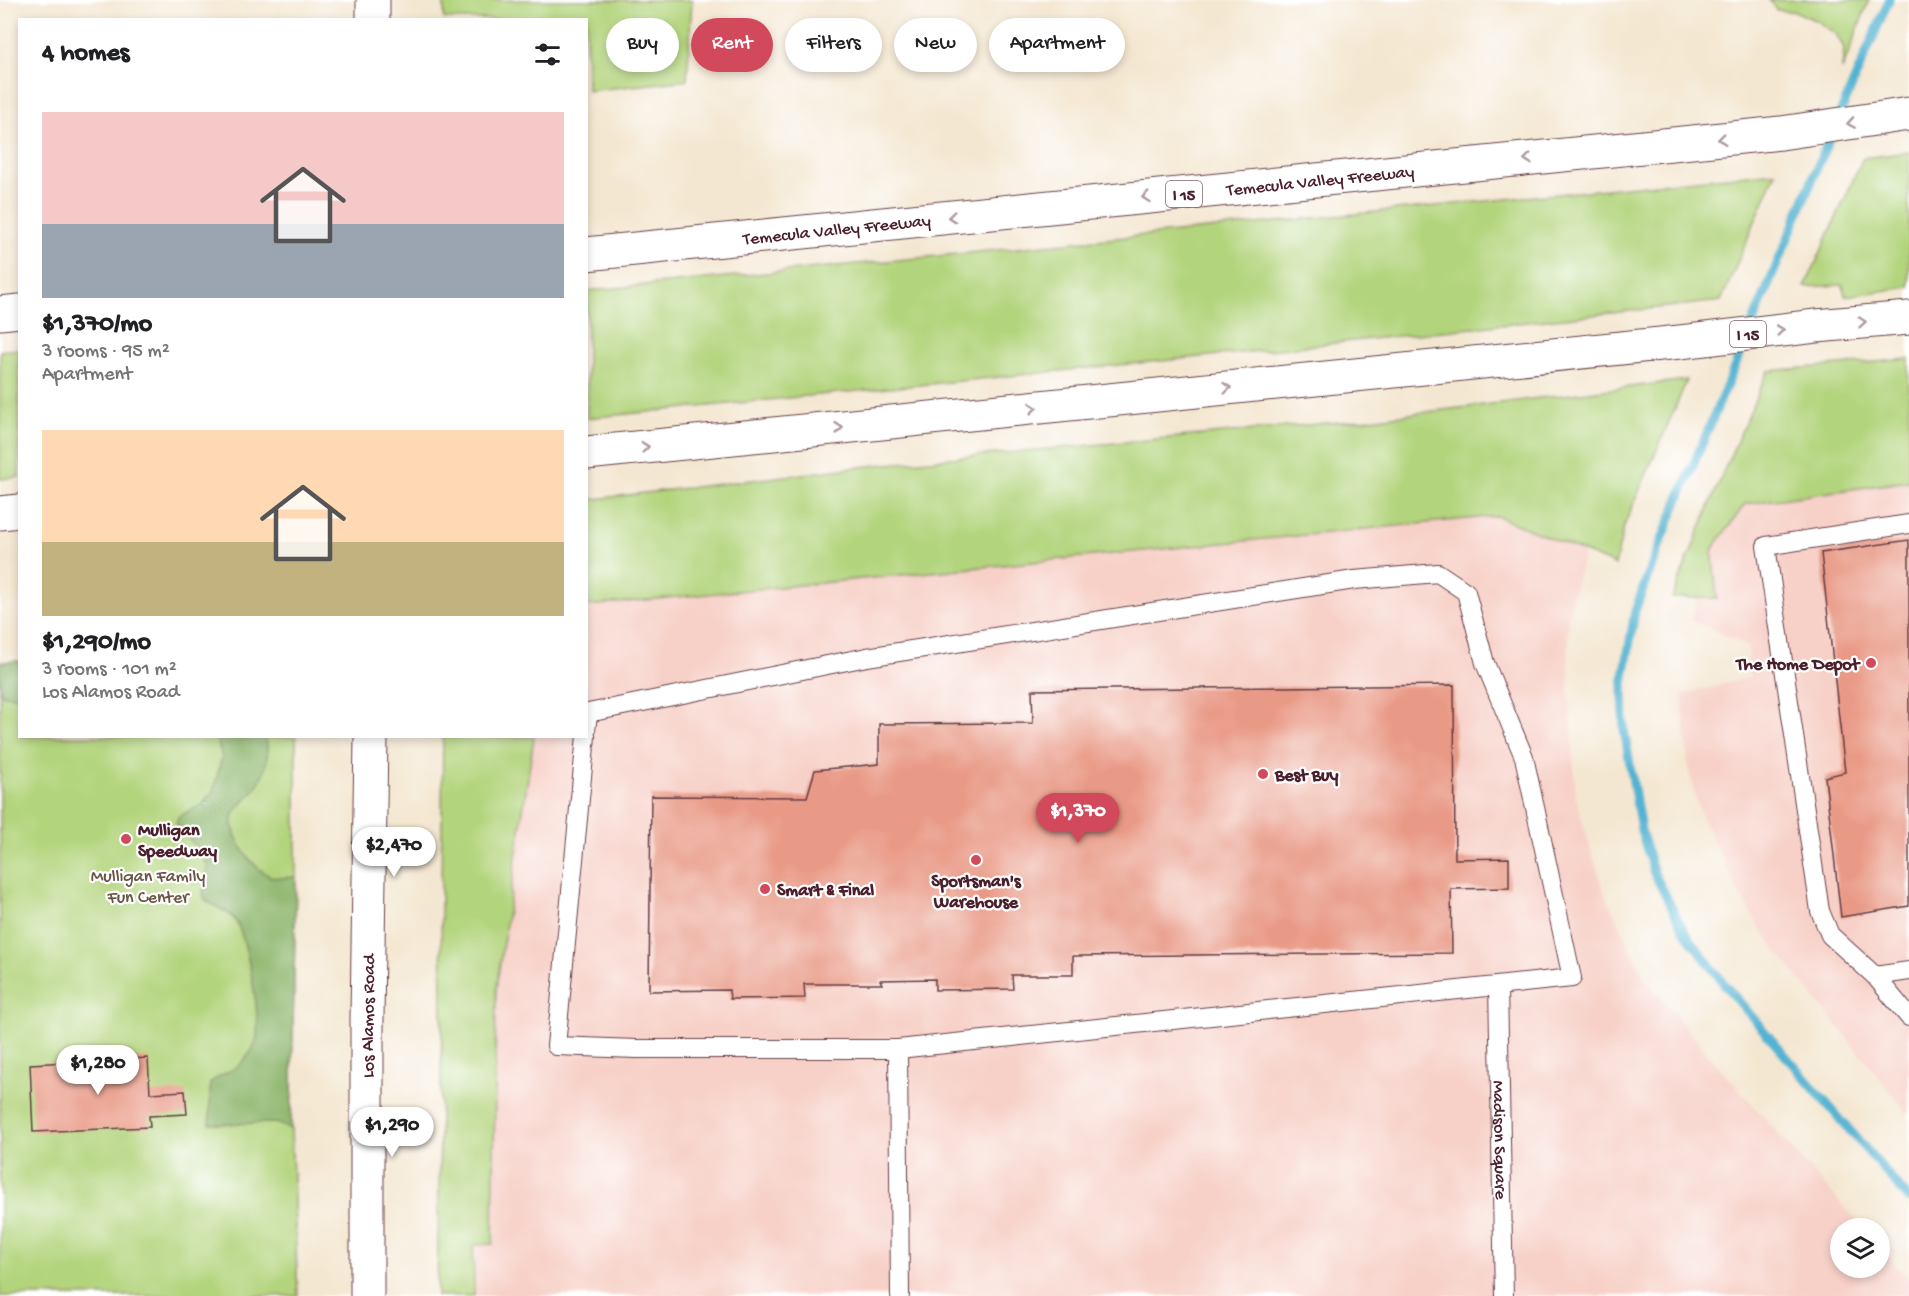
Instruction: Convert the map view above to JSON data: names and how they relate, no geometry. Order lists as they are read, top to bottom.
{
  "streets": {
    "main road": ["Temecula Valley Freeway", "I 15", "Los Alamos Road"],
    "lane": ["Madison Square"]
  },
  "parks": ["Mulligan Family Fun Center"],
  "places": [
    "The Home Depot",
    "Best Buy",
    "Mulligan Speedway",
    "Sportsman's Warehouse",
    "Smart & Final"
  ],
  "page": {
    "chip": [
      "Buy",
      "Rent",
      "Filters",
      "New",
      "Apartment"
    ],
    "heading": "4 homes",
    "list": [
      {
        "name": "$1,370/mo",
        "note": "3 rooms · 95 m² · Apartment"
      },
      {
        "name": "$1,290/mo",
        "note": "3 rooms · 101 m² · Los Alamos Road"
      }
    ],
    "price": [
      "$1,370",
      "$2,470",
      "$1,280",
      "$1,290"
    ]
  }
}
